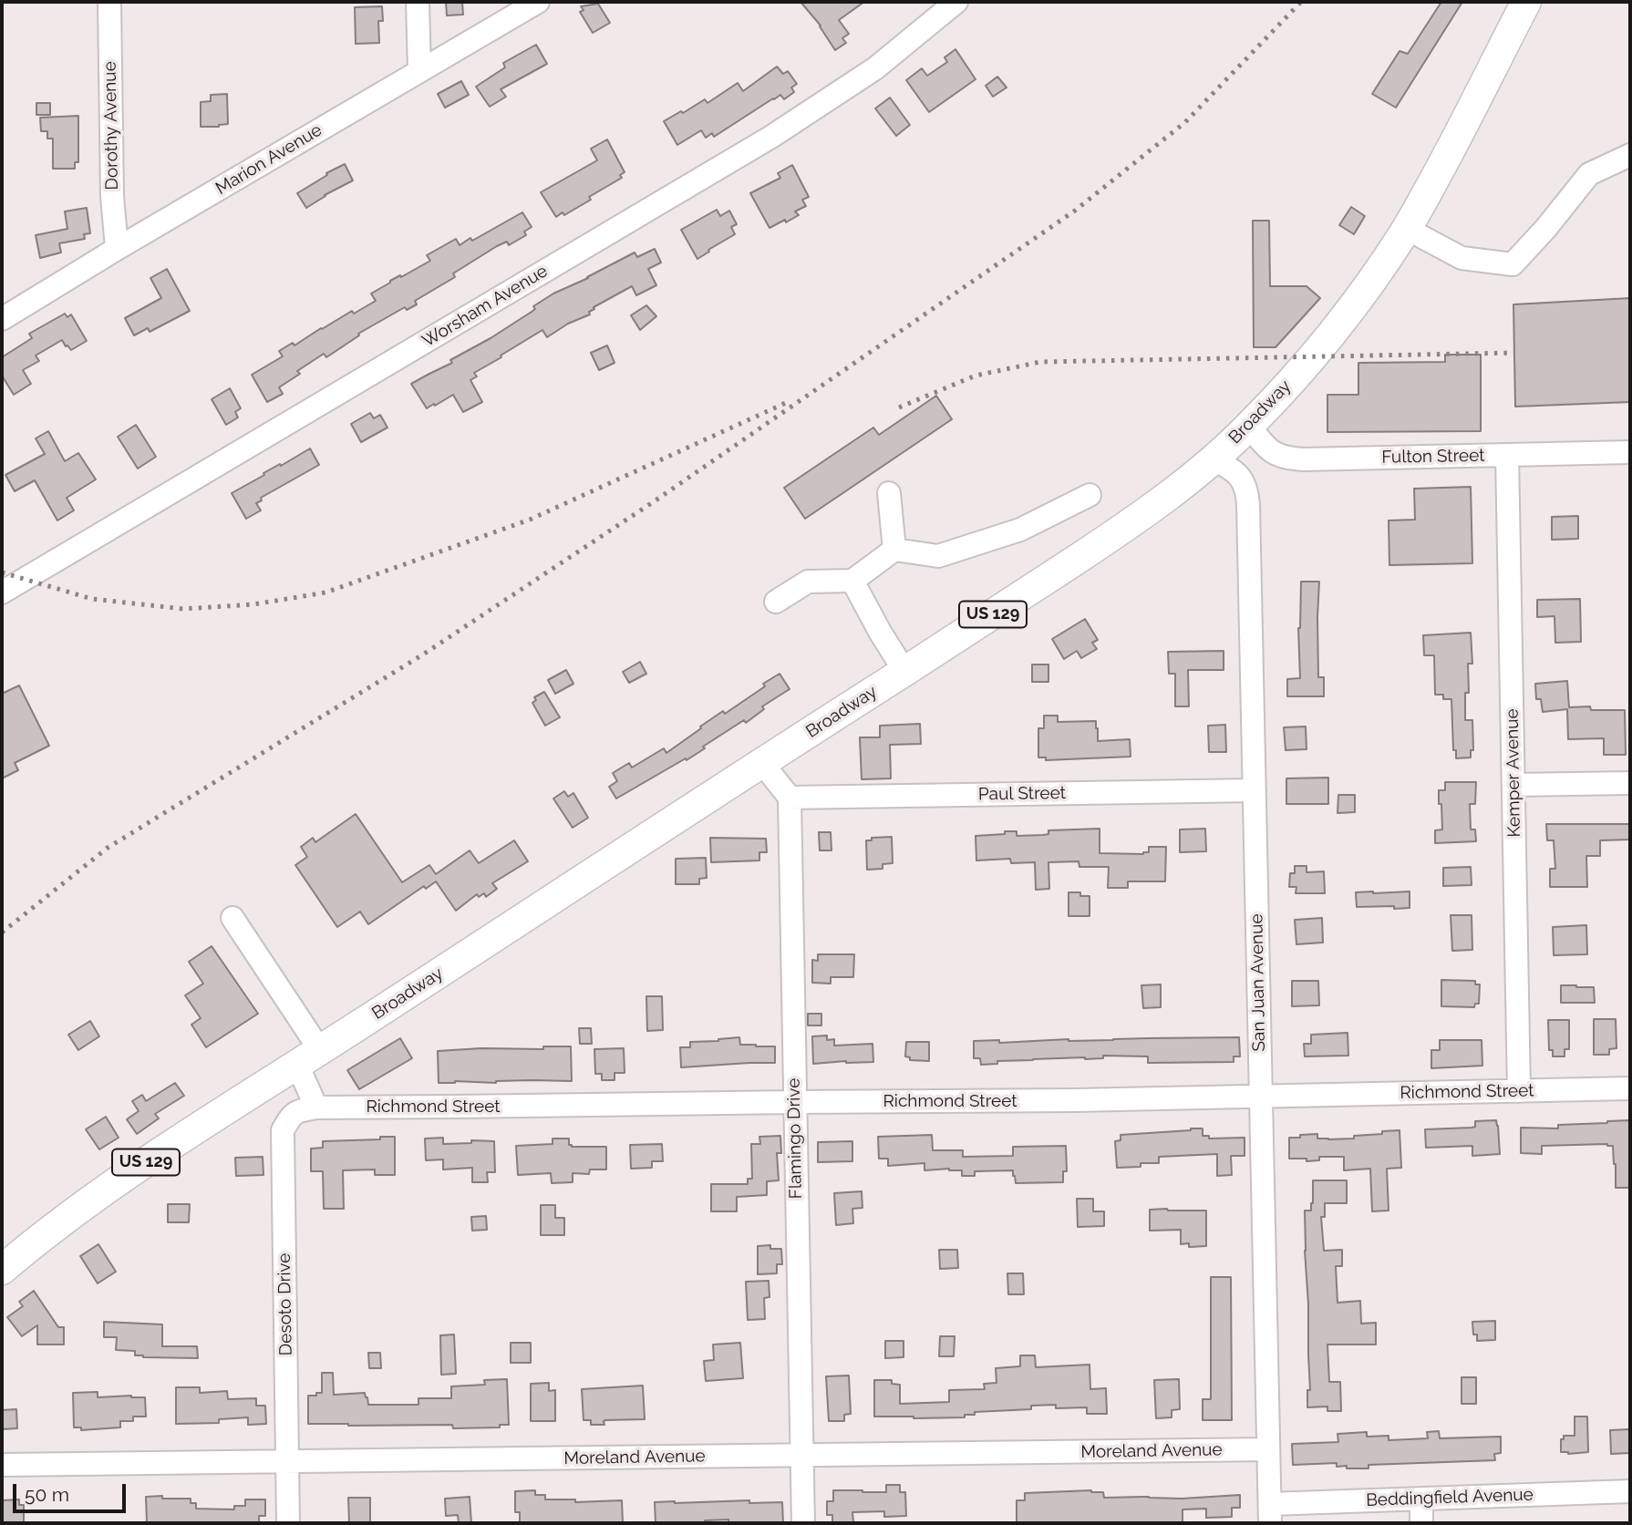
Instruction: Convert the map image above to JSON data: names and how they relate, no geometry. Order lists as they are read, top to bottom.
{
  "streets": {
    "main road": ["Broadway", "US 129"],
    "street": [
      "Dorothy Avenue",
      "Marion Avenue",
      "Worsham Avenue",
      "Fulton Street",
      "Kemper Avenue",
      "Paul Street",
      "San Juan Avenue",
      "Richmond Street",
      "Flamingo Drive",
      "Desoto Drive",
      "Moreland Avenue",
      "Beddingfield Avenue"
    ]
  },
  "crossings": [
    ["Dorothy Avenue", "Marion Avenue"],
    ["Broadway", "Fulton Street"],
    ["Broadway", "San Juan Avenue"],
    ["Fulton Street", "Kemper Avenue"],
    ["Kemper Avenue", "Richmond Street"],
    ["Paul Street", "San Juan Avenue"],
    ["Paul Street", "Flamingo Drive"],
    ["San Juan Avenue", "Richmond Street"],
    ["San Juan Avenue", "Moreland Avenue"],
    ["San Juan Avenue", "Beddingfield Avenue"],
    ["Richmond Street", "Flamingo Drive"],
    ["Richmond Street", "Desoto Drive"],
    ["Flamingo Drive", "Moreland Avenue"],
    ["Desoto Drive", "Moreland Avenue"]
  ],
  "scale_bar": "50 m"
}
